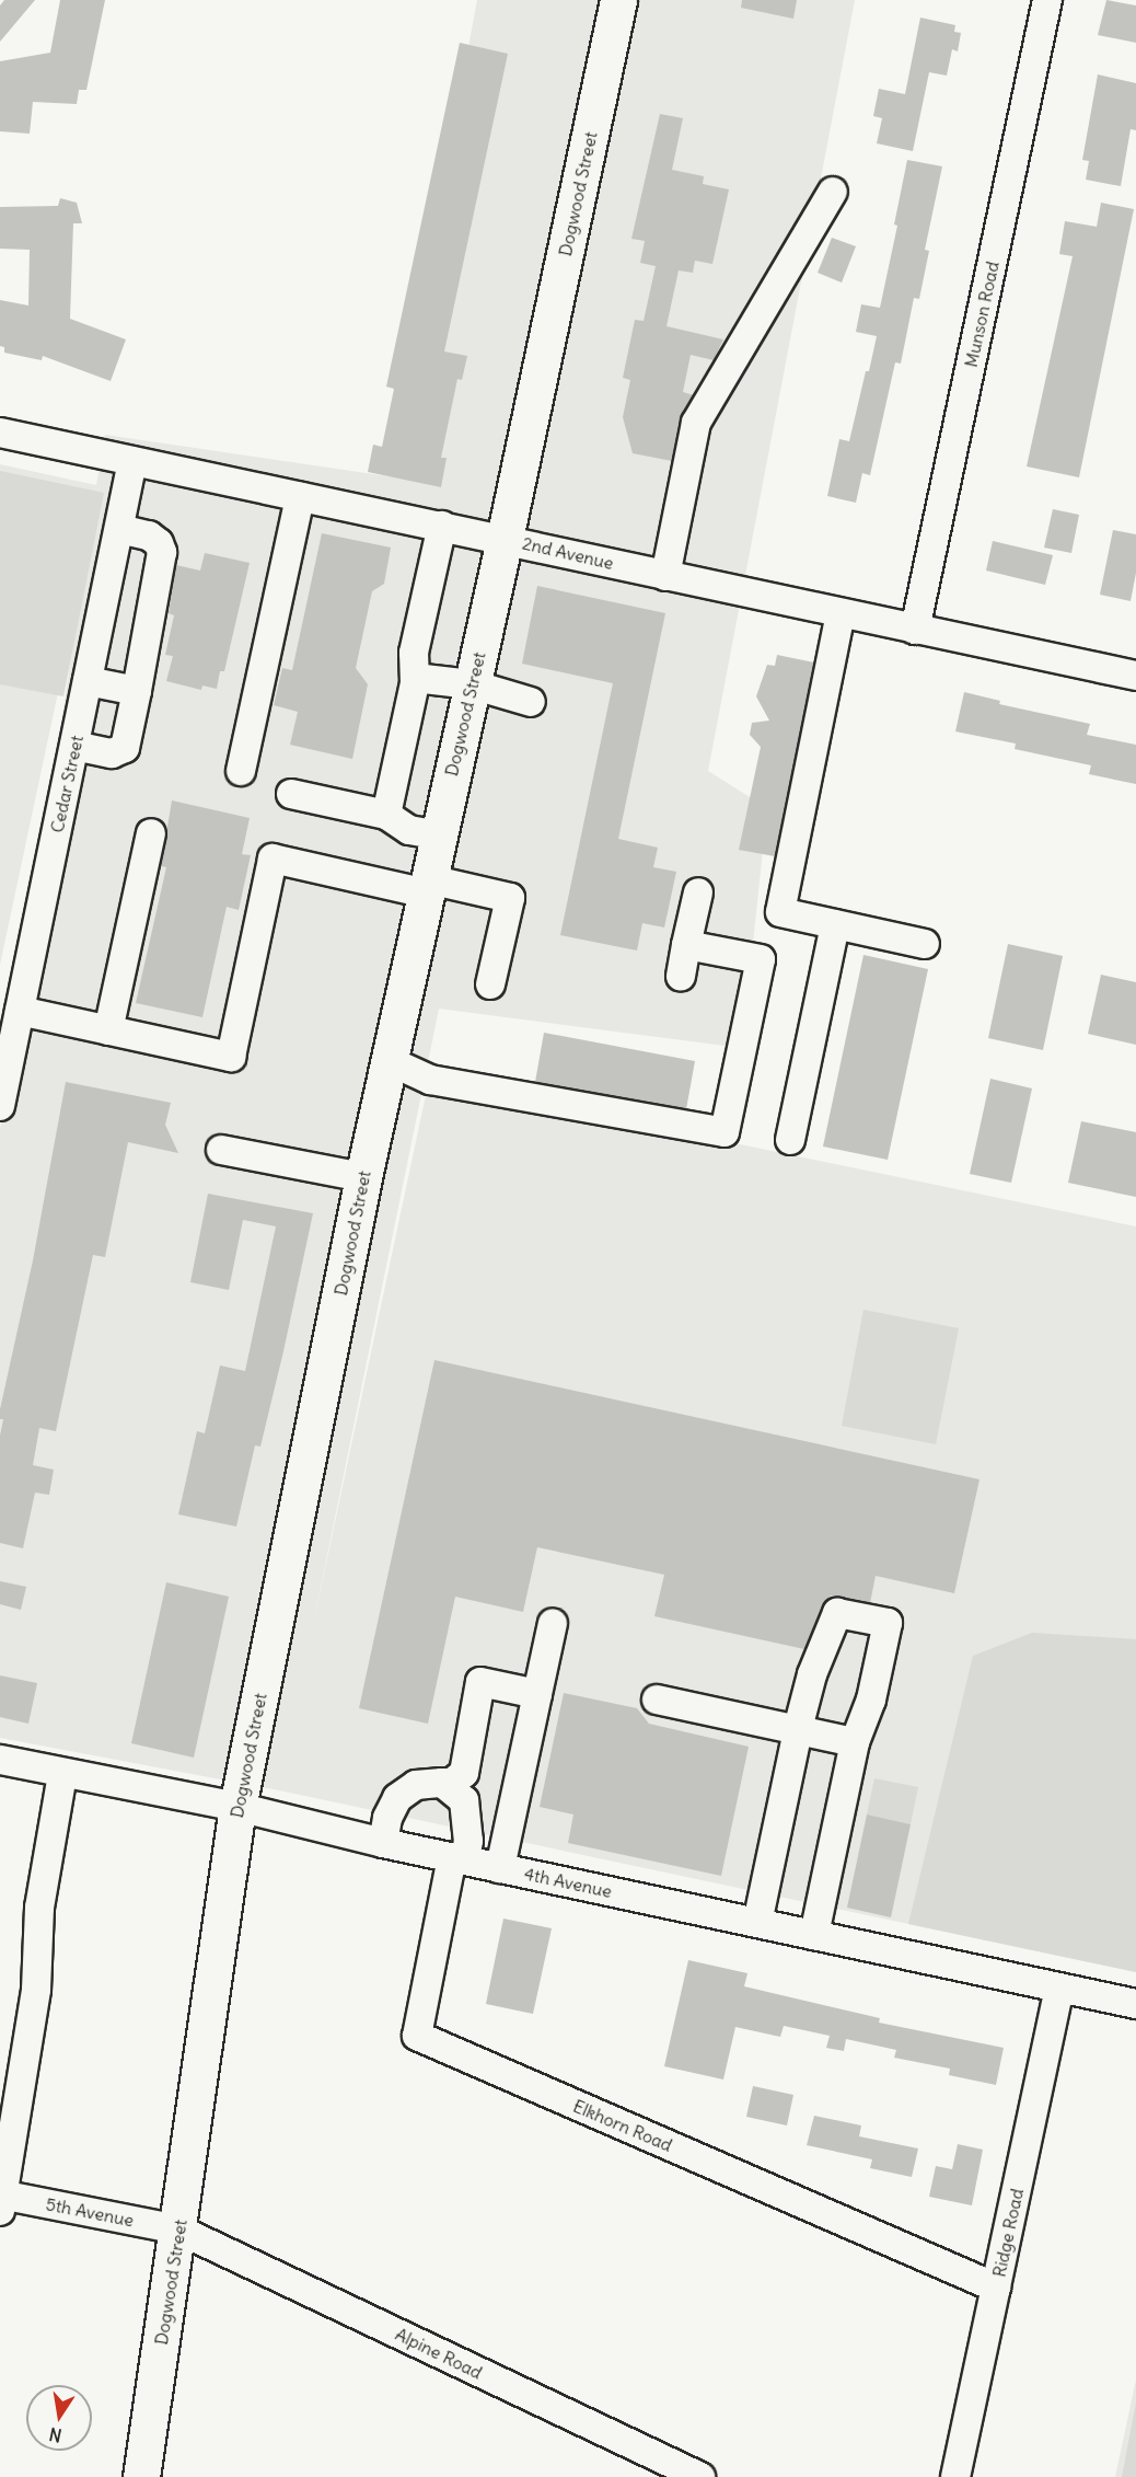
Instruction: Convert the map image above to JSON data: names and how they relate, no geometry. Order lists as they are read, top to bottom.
{
  "streets": {
    "main road": ["Dogwood Street"],
    "street": [
      "Munson Road",
      "2nd Avenue",
      "Cedar Street",
      "4th Avenue",
      "Elkhorn Road",
      "5th Avenue",
      "Ridge Road",
      "Alpine Road"
    ]
  },
  "crossings": [
    ["Dogwood Street", "2nd Avenue"],
    ["Dogwood Street", "4th Avenue"],
    ["Dogwood Street", "5th Avenue"],
    ["Dogwood Street", "Alpine Road"],
    ["Munson Road", "2nd Avenue"],
    ["2nd Avenue", "Cedar Street"],
    ["4th Avenue", "Elkhorn Road"],
    ["4th Avenue", "Ridge Road"],
    ["Elkhorn Road", "Ridge Road"],
    ["5th Avenue", "Alpine Road"]
  ],
  "north": "bottom"
}
